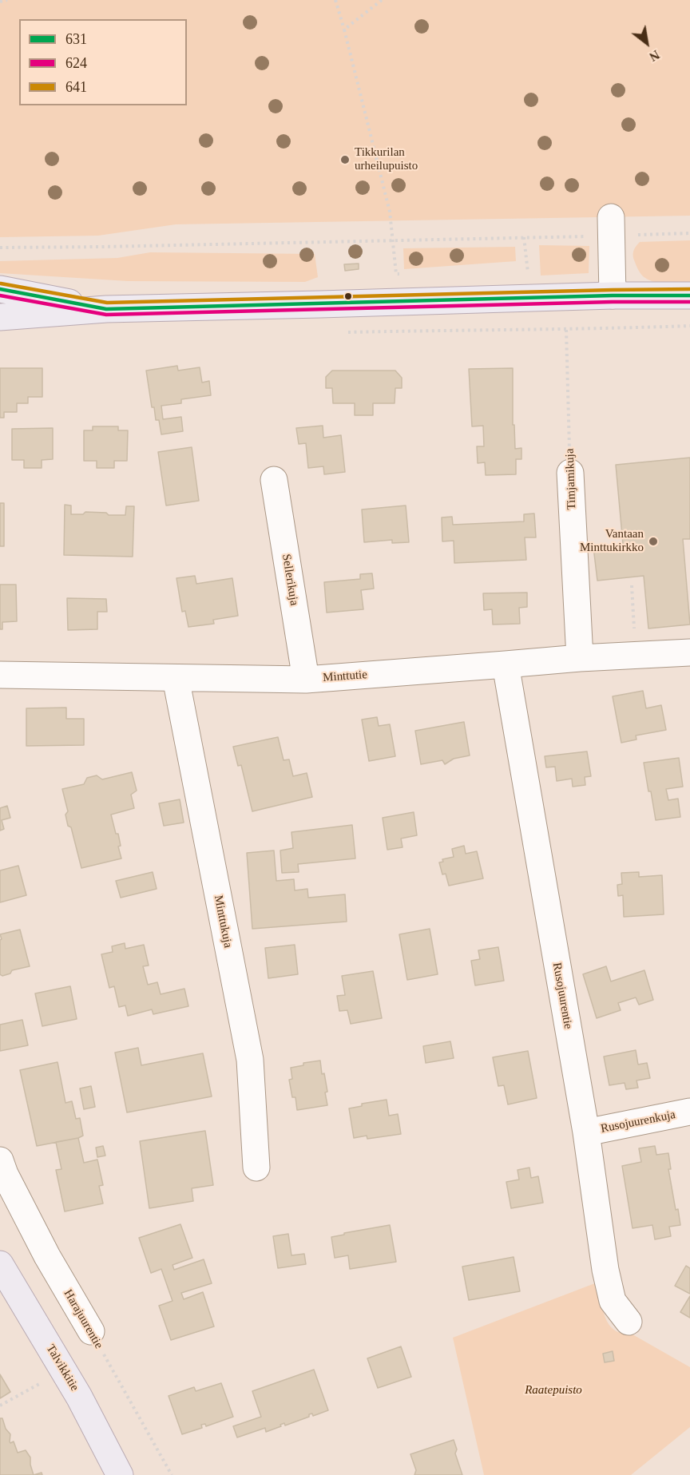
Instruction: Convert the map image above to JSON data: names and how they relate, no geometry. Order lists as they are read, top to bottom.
{
  "streets": {
    "main road": ["Talvikkitie"],
    "street": [
      "Timjamikuja",
      "Sellerikuja",
      "Minttutie",
      "Minttukuja",
      "Rusojuurentie",
      "Rusojuurenkuja",
      "Harajuurentie"
    ]
  },
  "crossings": [
    ["Timjamikuja", "Minttutie"],
    ["Sellerikuja", "Minttutie"],
    ["Minttutie", "Minttukuja"],
    ["Minttutie", "Rusojuurentie"],
    ["Rusojuurentie", "Rusojuurenkuja"]
  ],
  "parks": ["Raatepuisto"],
  "places": ["Tikkurilan urheilupuisto", "Vantaan Minttukirkko"],
  "lines": ["transit line 641", "transit line 631", "transit line 624"],
  "legend": ["631", "624", "641"],
  "north": "bottom right"
}
